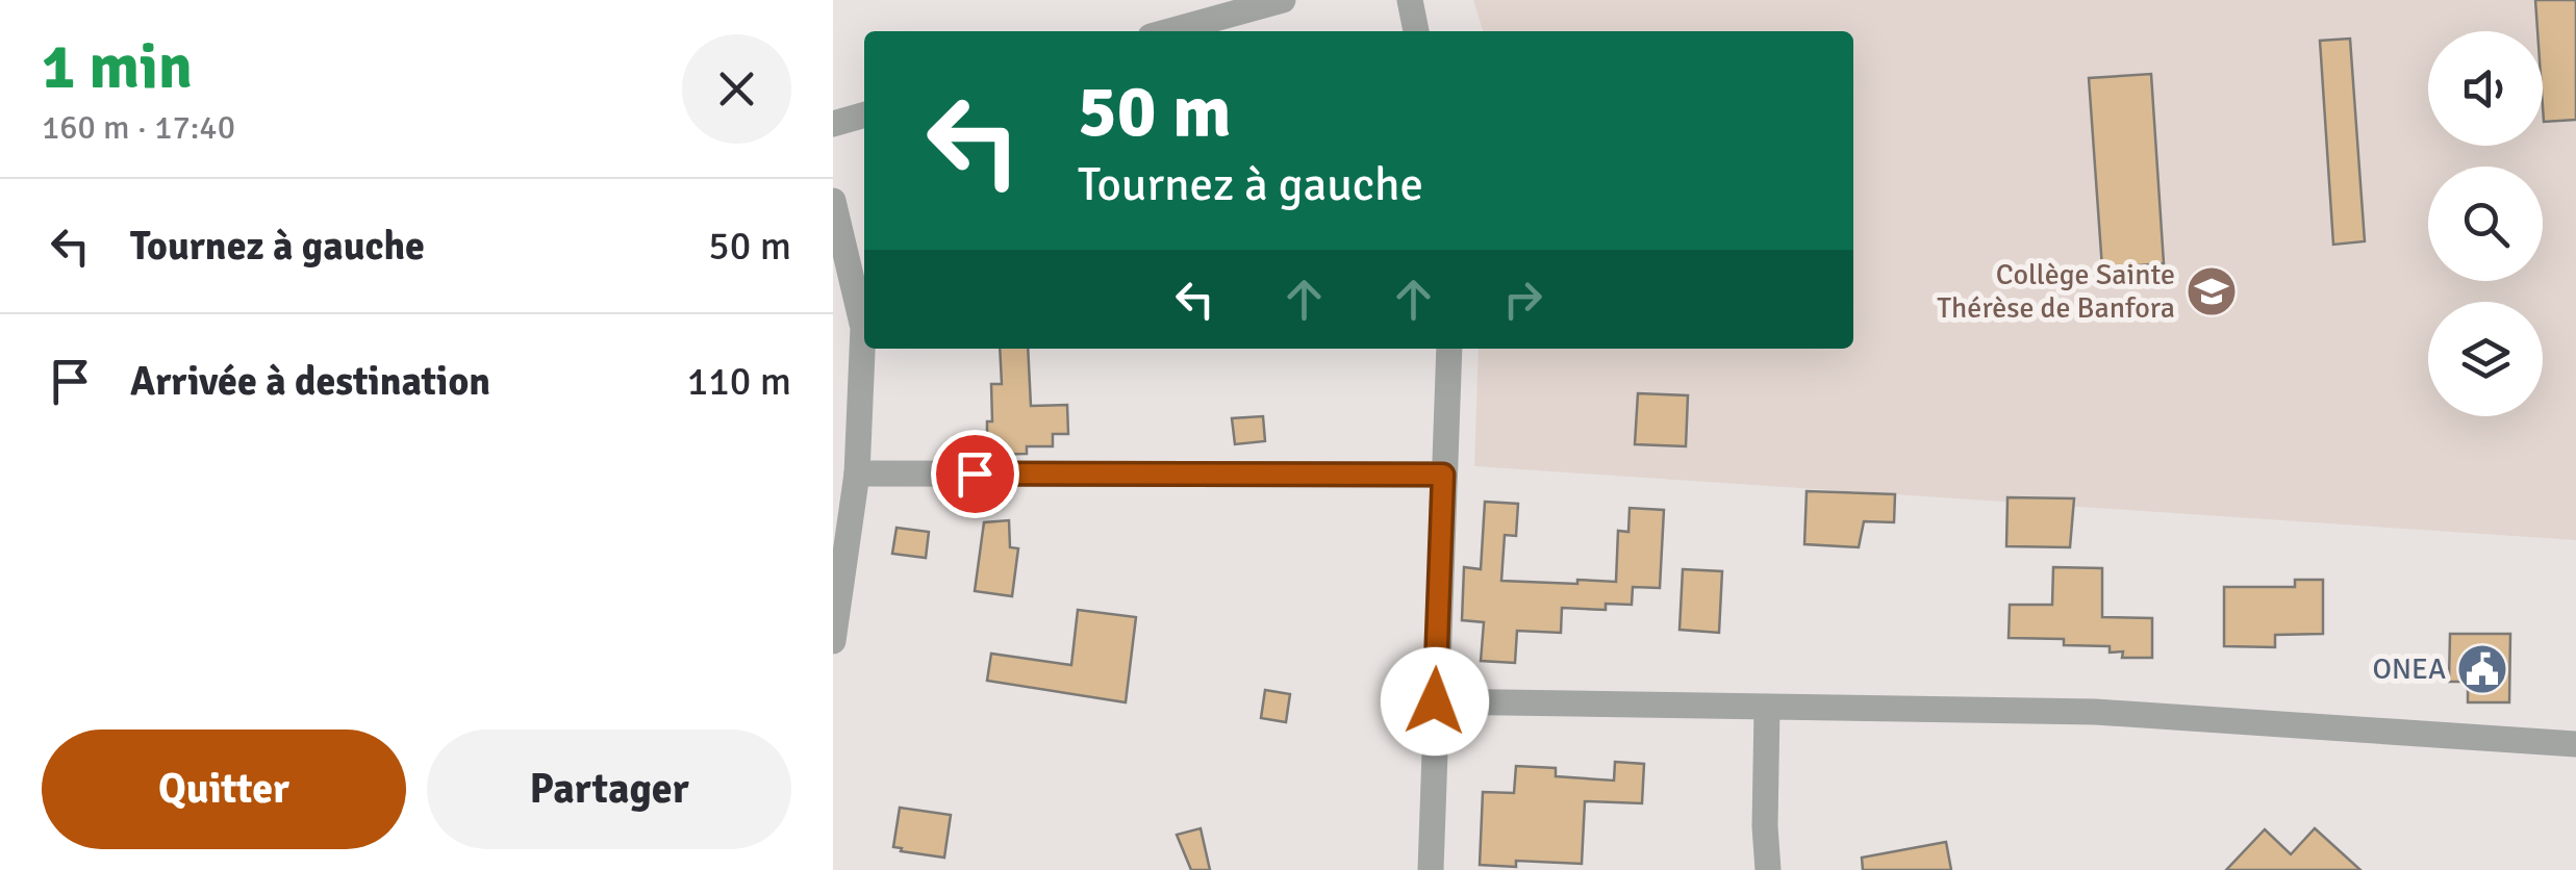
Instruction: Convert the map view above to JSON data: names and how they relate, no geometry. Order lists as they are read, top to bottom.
{
  "places": {
    "school or university": ["Collège Sainte Thérèse de Banfora"],
    "public building": ["ONEA"]
  },
  "page": {
    "heading": ["1 min", "160 m · 17:40"],
    "turn": ["50 m", "Tournez à gauche"],
    "list": [
      {
        "name": "Tournez à gauche",
        "value": "50 m"
      },
      {
        "name": "Arrivée à destination",
        "value": "110 m"
      }
    ],
    "buttons": ["Quitter", "Partager"]
  }
}
